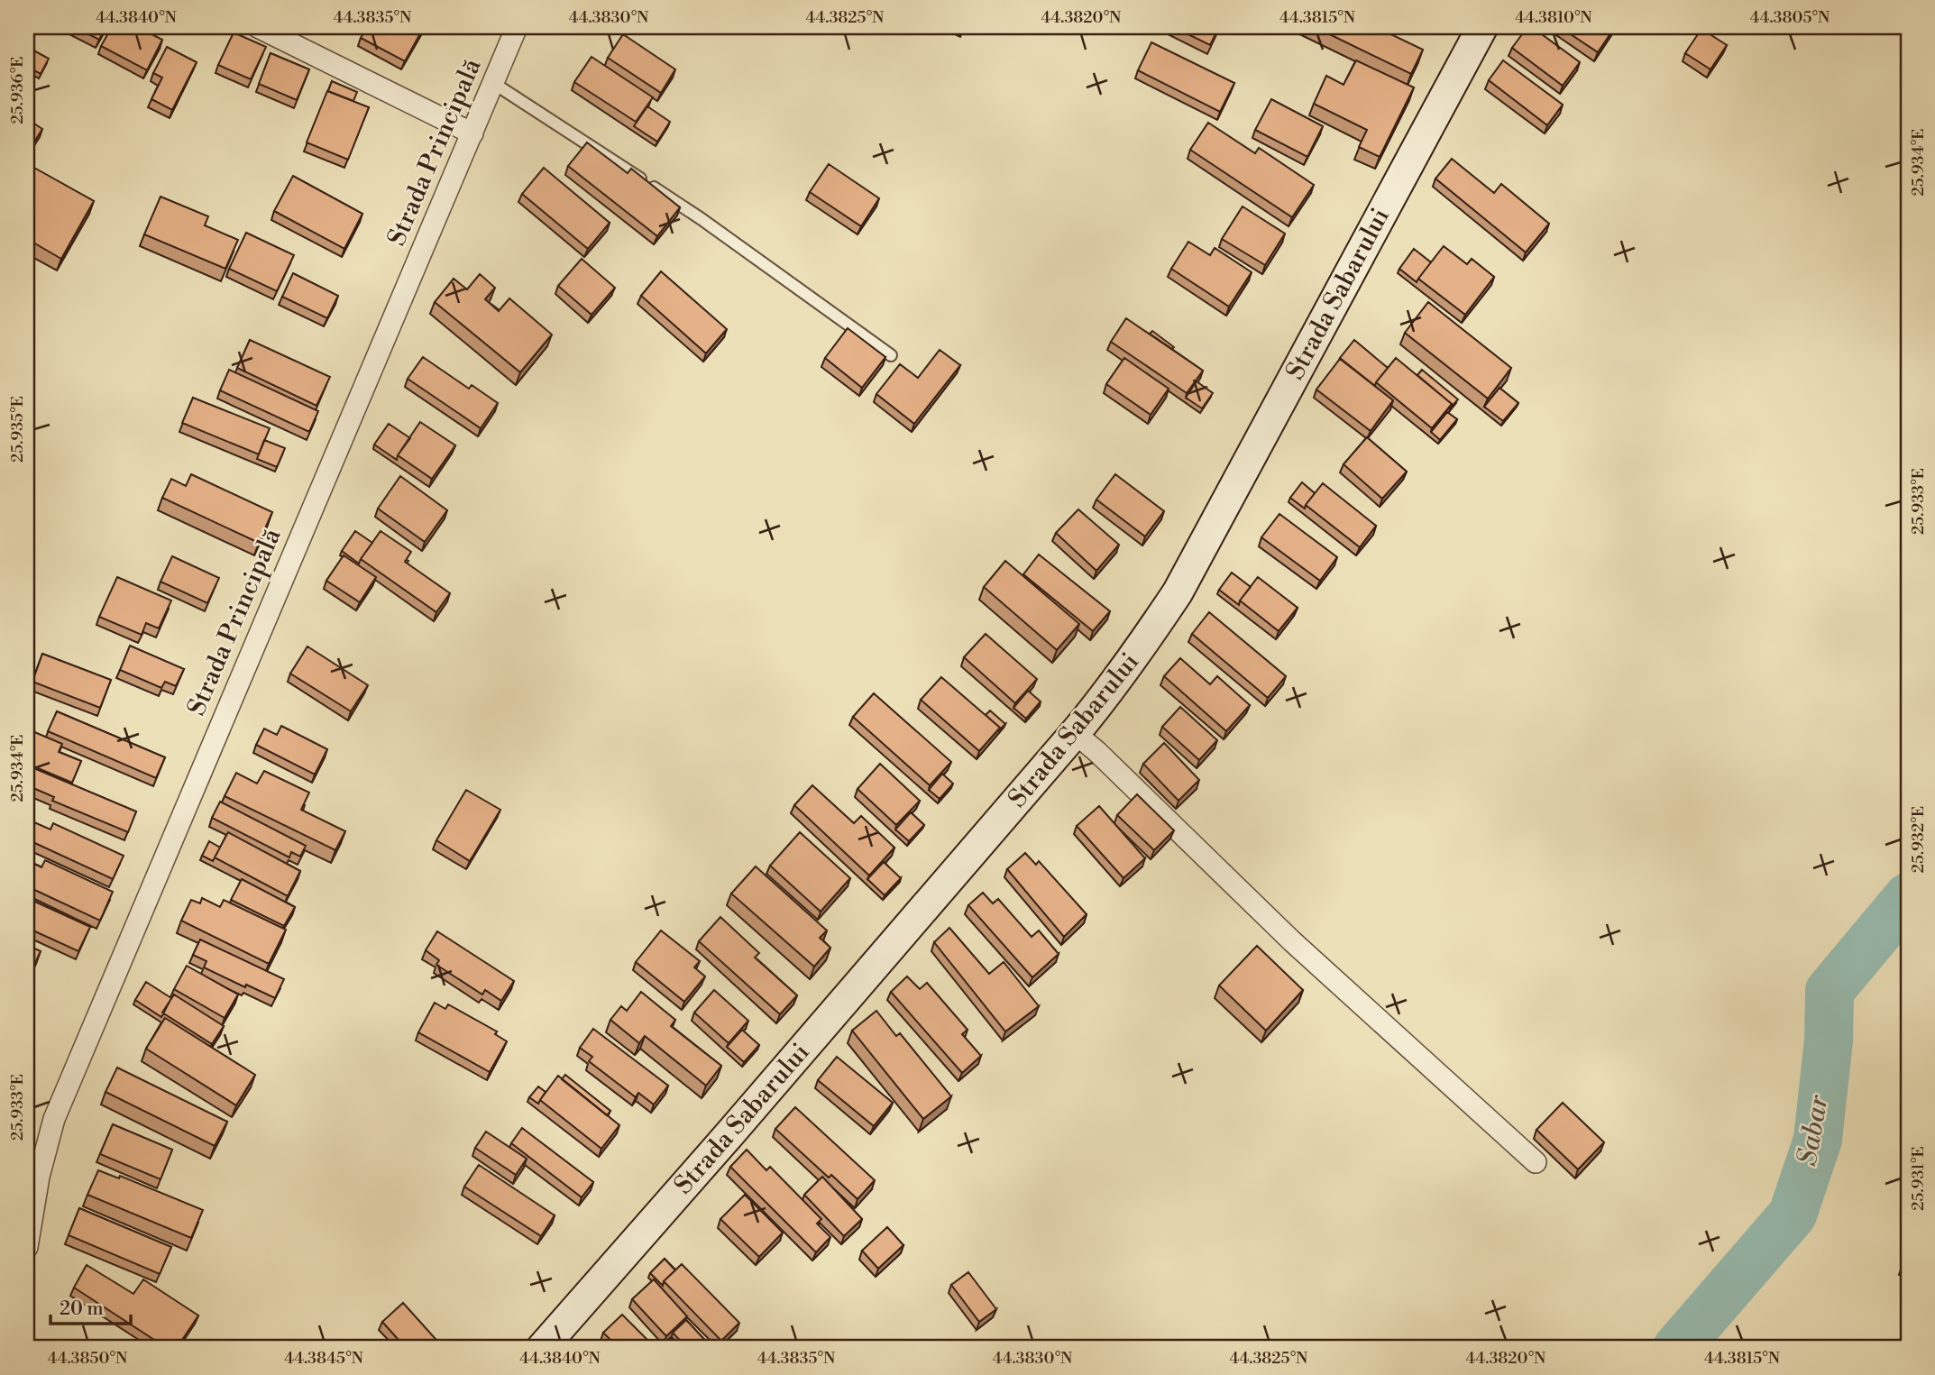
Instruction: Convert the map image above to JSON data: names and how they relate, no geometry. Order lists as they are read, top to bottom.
{
  "streets": {
    "main road": ["Strada Sabarului"],
    "street": ["Strada Principală"]
  },
  "water": ["Sabar"],
  "scale_bar": "20 m",
  "coordinates": [
    "44.3840°N",
    "44.3835°N",
    "44.3830°N",
    "44.3825°N",
    "44.3820°N",
    "44.3815°N",
    "44.3810°N",
    "44.3805°N",
    "25.936°E",
    "25.934°E",
    "25.935°E",
    "25.933°E",
    "25.932°E",
    "25.931°E",
    "44.3850°N",
    "44.3845°N"
  ]
}
